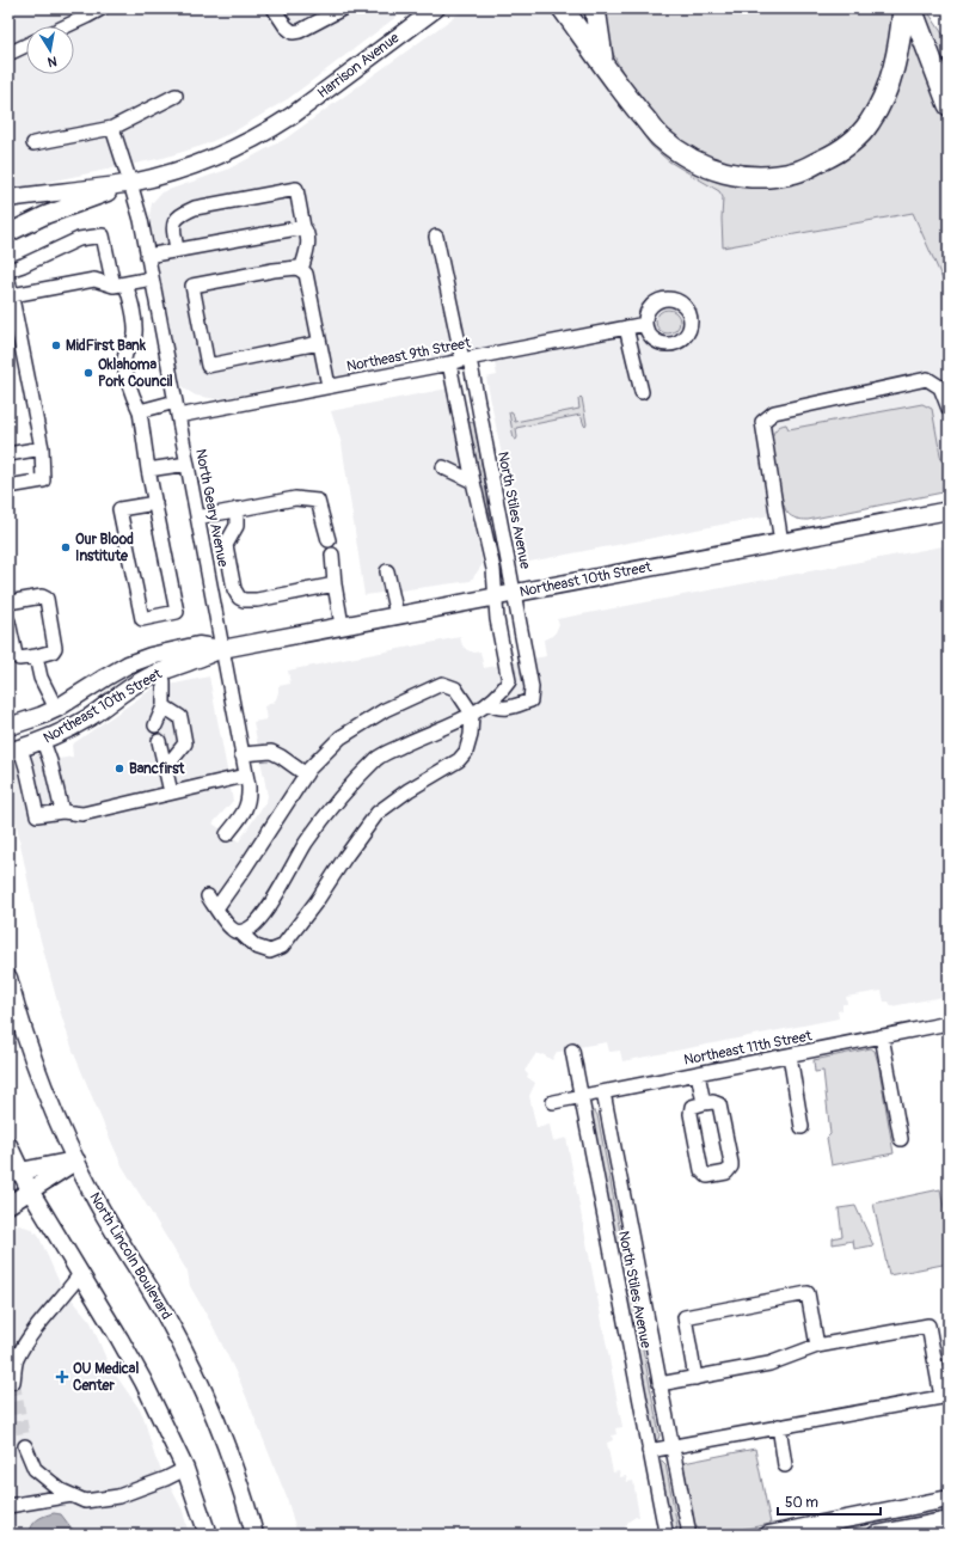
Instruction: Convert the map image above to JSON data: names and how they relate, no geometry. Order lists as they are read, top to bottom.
{
  "streets": {
    "main road": ["Harrison Avenue", "Northeast 10th Street", "North Lincoln Boulevard"],
    "street": [
      "Northeast 9th Street",
      "North Geary Avenue",
      "North Stiles Avenue",
      "Northeast 11th Street"
    ]
  },
  "crossings": [
    ["Harrison Avenue", "North Geary Avenue"],
    ["Northeast 9th Street", "North Geary Avenue"],
    ["Northeast 9th Street", "North Stiles Avenue"],
    ["North Geary Avenue", "Northeast 10th Street"],
    ["North Stiles Avenue", "Northeast 10th Street"],
    ["North Stiles Avenue", "Northeast 11th Street"]
  ],
  "places": {
    "other": [
      "MidFirst Bank",
      "Oklahoma Pork Council",
      "Our Blood Institute",
      "Bancfirst"
    ],
    "health": ["OU Medical Center"]
  },
  "scale_bar": "50 m",
  "north": "bottom"
}
